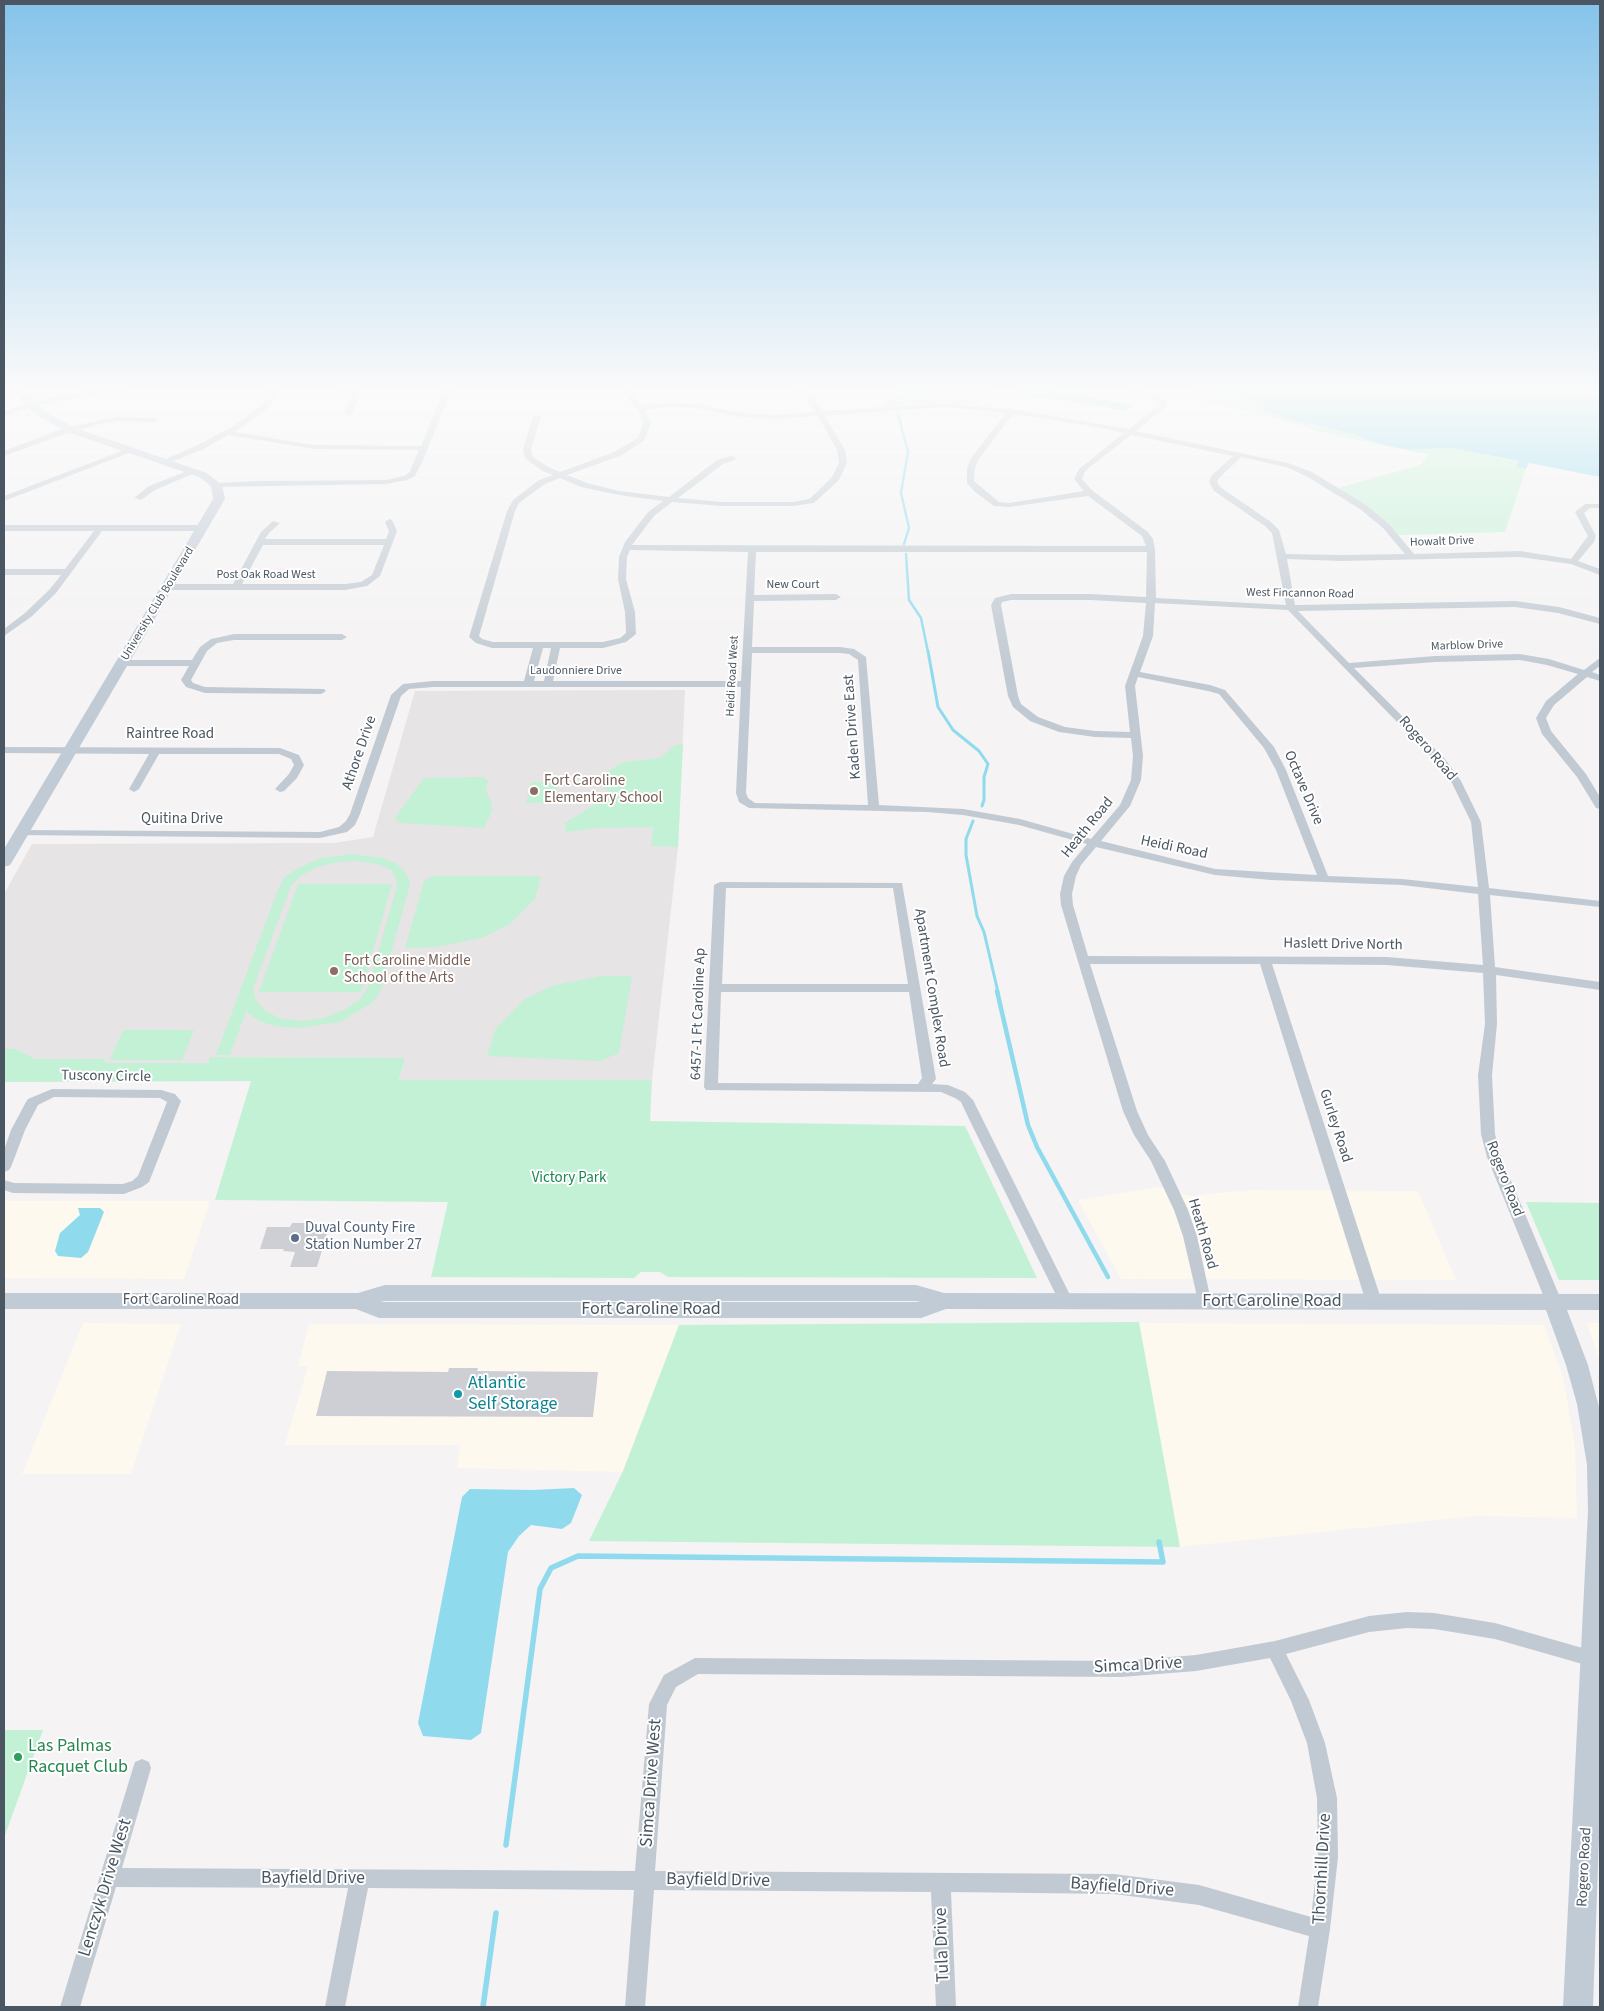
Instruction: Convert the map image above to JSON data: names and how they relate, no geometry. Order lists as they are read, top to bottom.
{
  "streets": {
    "street": [
      "Howalt Drive",
      "Post Oak Road West",
      "New Court",
      "West Fincannon Road",
      "University Club Boulevard",
      "Marblow Drive",
      "Laudonniere Drive",
      "Heidi Road West",
      "Kaden Drive East",
      "Raintree Road",
      "Rogero Road",
      "Athore Drive",
      "Octave Drive",
      "Quitina Drive",
      "Heath Road",
      "Heidi Road",
      "Haslett Drive North",
      "Apartment Complex Road",
      "6457-1 Ft Caroline Ap",
      "Tuscony Circle",
      "Gurley Road",
      "Fort Caroline Road",
      "Simca Drive",
      "Simca Drive West",
      "Thornhill Drive",
      "Bayfield Drive",
      "Lenczyk Drive West",
      "Tula Drive"
    ]
  },
  "crossings": [
    ["Post Oak Road West", "University Club Boulevard"],
    ["New Court", "Heidi Road West"],
    ["West Fincannon Road", "Rogero Road"],
    ["West Fincannon Road", "Heath Road"],
    ["University Club Boulevard", "Raintree Road"],
    ["University Club Boulevard", "Quitina Drive"],
    ["Marblow Drive", "Rogero Road"],
    ["Laudonniere Drive", "Heidi Road West"],
    ["Laudonniere Drive", "Athore Drive"],
    ["Heidi Road West", "Kaden Drive East"],
    ["Heidi Road West", "Heidi Road"],
    ["Kaden Drive East", "Heidi Road"],
    ["Rogero Road", "Heidi Road"],
    ["Rogero Road", "Haslett Drive North"],
    ["Rogero Road", "Fort Caroline Road"],
    ["Rogero Road", "Simca Drive"],
    ["Athore Drive", "Quitina Drive"],
    ["Octave Drive", "Heath Road"],
    ["Octave Drive", "Heidi Road"],
    ["Heath Road", "Heidi Road"],
    ["Heath Road", "Haslett Drive North"],
    ["Heath Road", "Fort Caroline Road"],
    ["Haslett Drive North", "Gurley Road"],
    ["Apartment Complex Road", "6457-1 Ft Caroline Ap"],
    ["Apartment Complex Road", "Fort Caroline Road"],
    ["Gurley Road", "Fort Caroline Road"],
    ["Simca Drive", "Simca Drive West"],
    ["Simca Drive", "Thornhill Drive"],
    ["Simca Drive West", "Bayfield Drive"],
    ["Thornhill Drive", "Bayfield Drive"],
    ["Bayfield Drive", "Lenczyk Drive West"],
    ["Bayfield Drive", "Tula Drive"]
  ],
  "parks": ["Victory Park"],
  "places": [
    "Fort Caroline Elementary School",
    "Fort Caroline Middle School of the Arts",
    "Duval County Fire Station Number 27",
    "Atlantic Self Storage",
    "Las Palmas Racquet Club"
  ]
}
